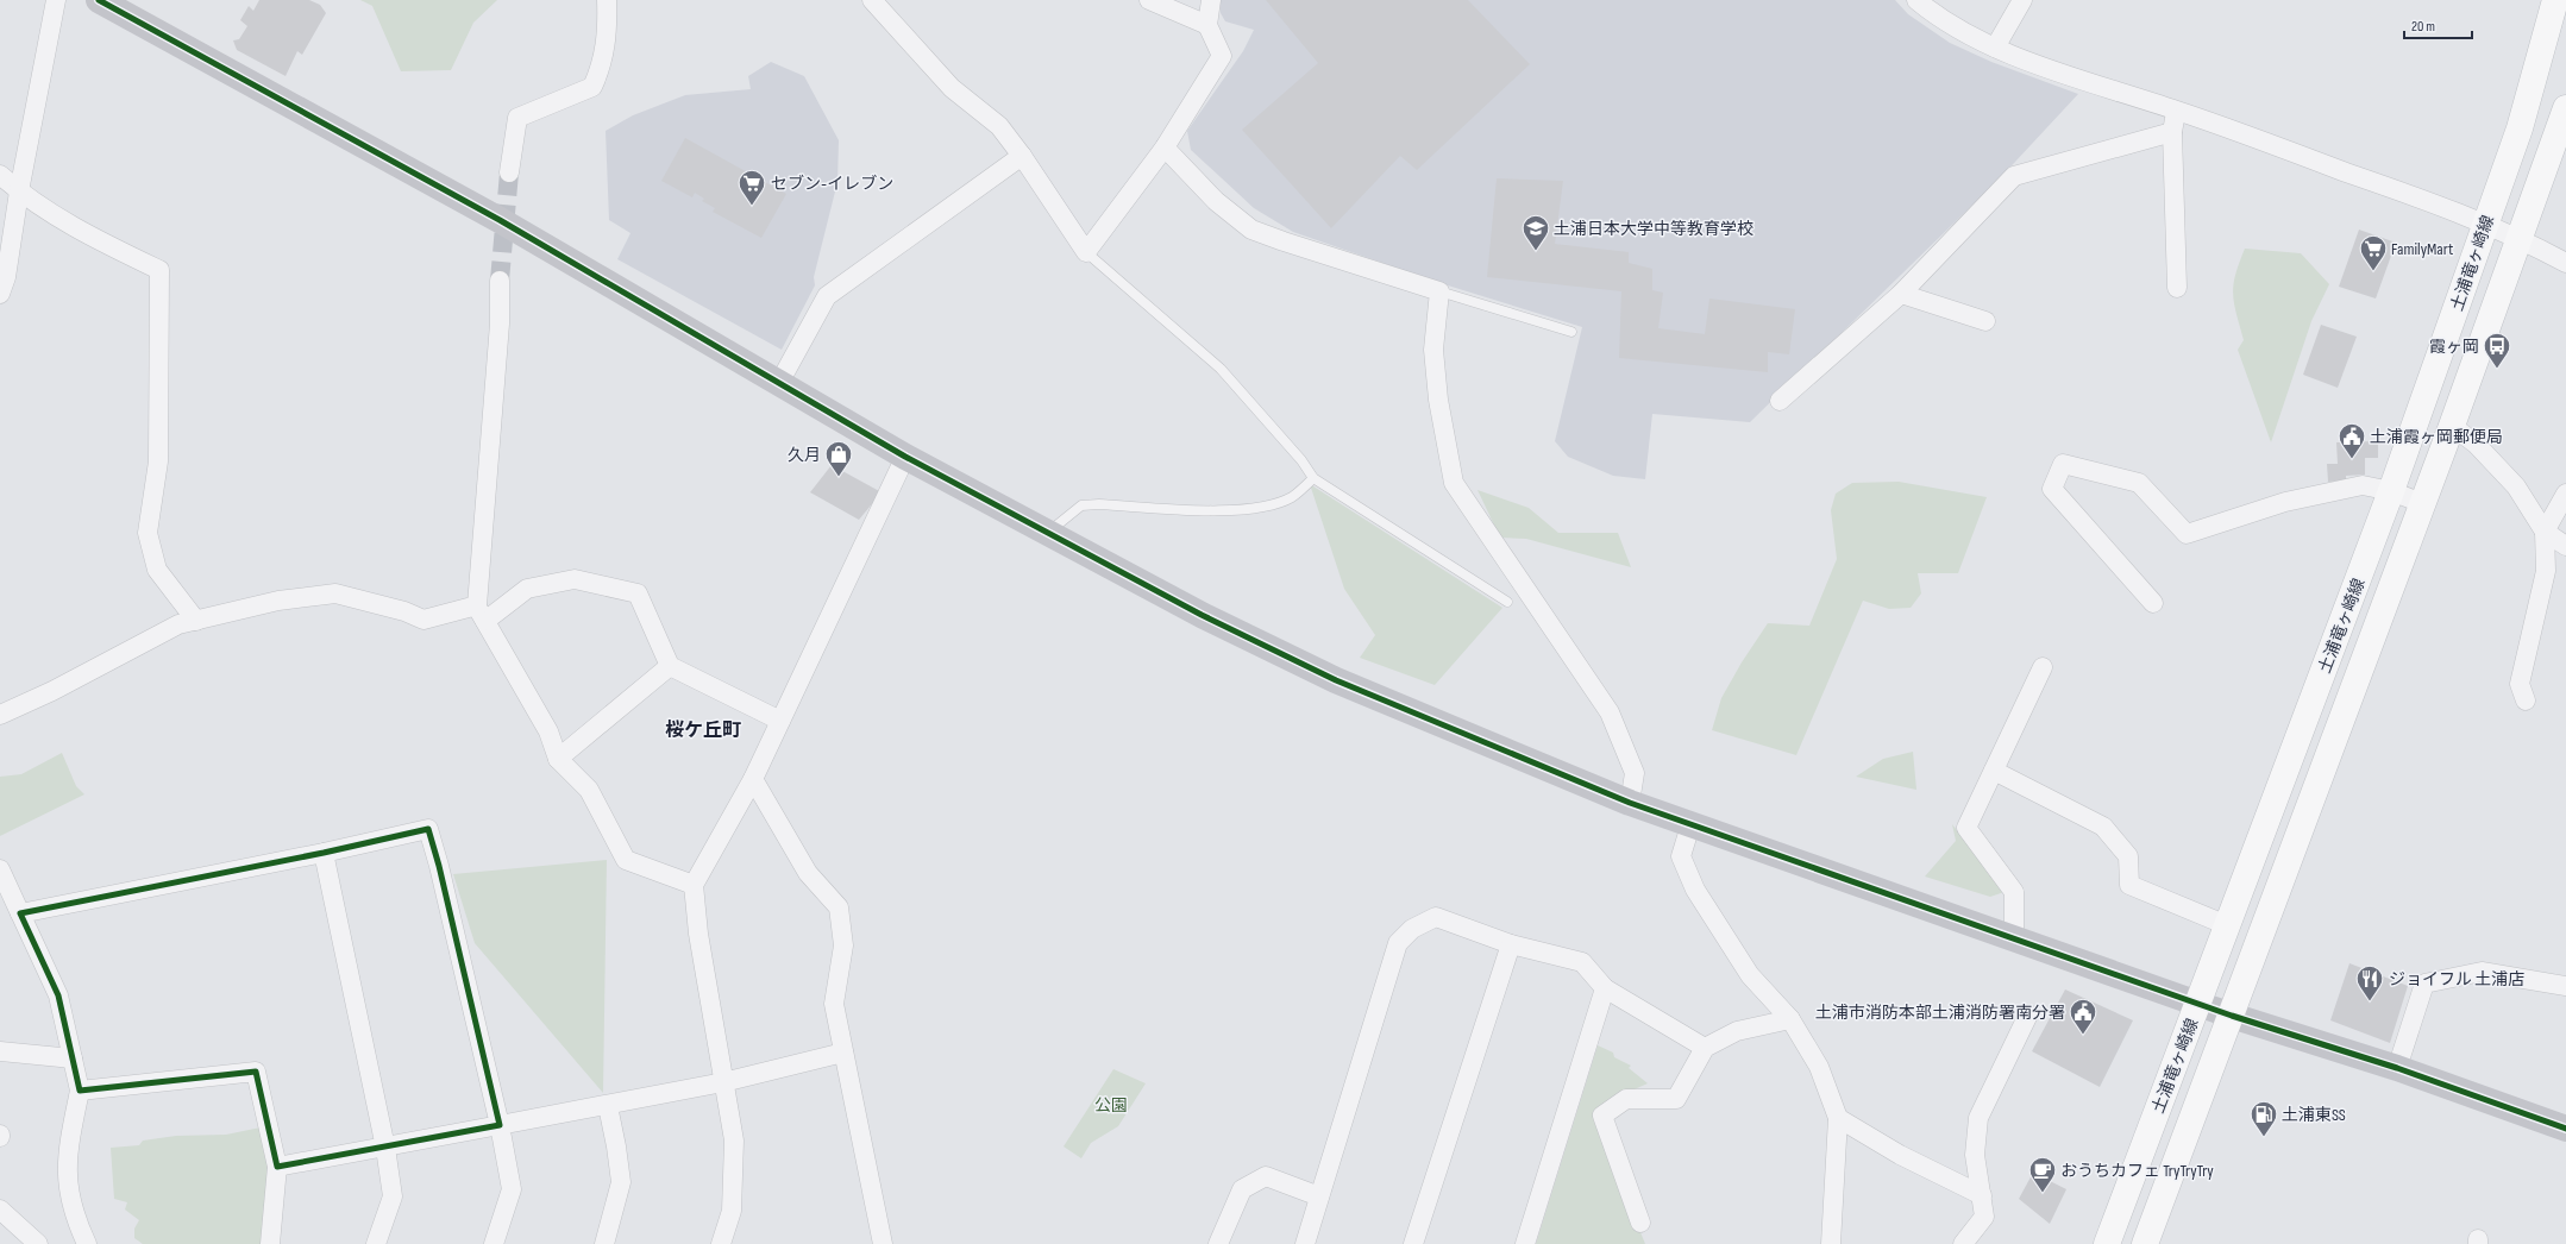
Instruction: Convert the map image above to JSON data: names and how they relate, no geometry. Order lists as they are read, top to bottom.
{
  "streets": {
    "main road": ["土浦竜ヶ崎線"]
  },
  "districts": ["桜ケ丘町"],
  "parks": ["公園"],
  "places": {
    "supermarket": ["セブン-イレブン", "FamilyMart"],
    "school or university": ["土浦日本大学中等教育学校"],
    "bus stop": ["霞ヶ岡"],
    "public building": ["土浦霞ヶ岡郵便局", "土浦市消防本部土浦消防署南分署"],
    "shop": ["久月"],
    "restaurant": ["ジョイフル 土浦店"],
    "fuel station": ["土浦東SS"],
    "cafe": ["おうちカフェ TryTryTry"]
  },
  "scale_bar": "20 m"
}
